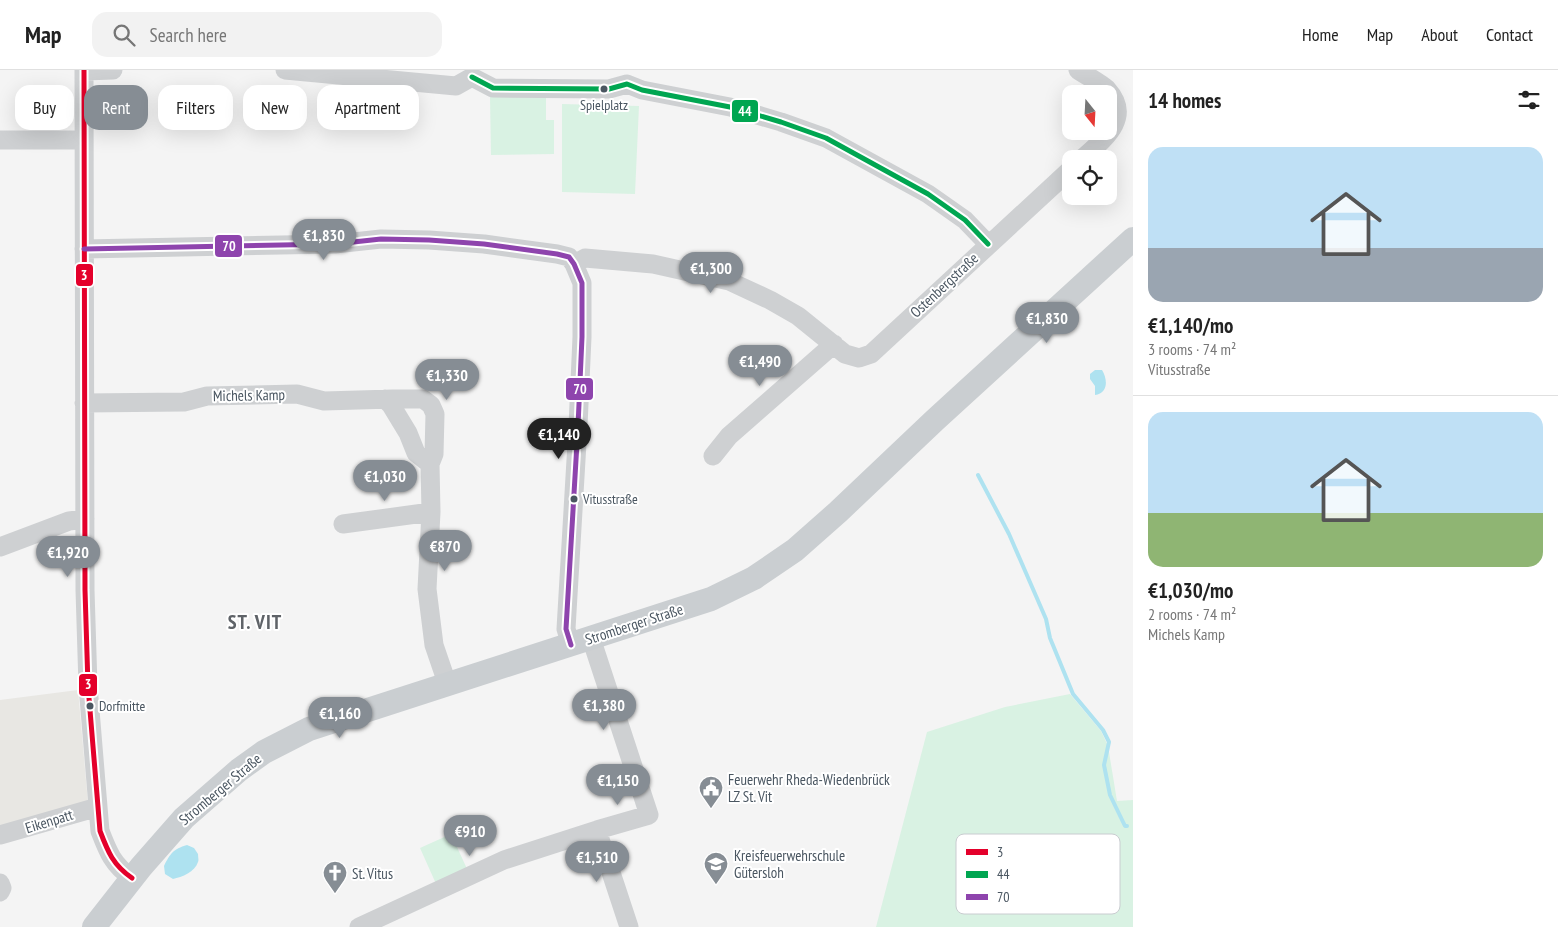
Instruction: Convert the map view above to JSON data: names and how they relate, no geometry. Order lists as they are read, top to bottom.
{
  "streets": {
    "main road": ["Stromberger Straße"],
    "street": ["Ostenbergstraße", "Michels Kamp", "Eikenpatt"]
  },
  "crossings": [
    ["Michels Kamp", "Stromberger Straße"]
  ],
  "districts": ["ST. VIT"],
  "places": {
    "other": ["Spielplatz", "Vitusstraße", "Dorfmitte"],
    "public building": ["Feuerwehr Rheda-Wiedenbrück LZ St. Vit"],
    "school or university": ["Kreisfeuerwehrschule Gütersloh"],
    "church": ["St. Vitus"]
  },
  "lines": ["transit line 3", "transit line 44", "transit line 70"],
  "legend": ["3", "44", "70"],
  "north": "bottom",
  "page": {
    "header": "Map",
    "search": "Search here",
    "nav": [
      "Home",
      "Map",
      "About",
      "Contact"
    ],
    "heading": "14 homes",
    "chip": [
      "Buy",
      "Rent",
      "Filters",
      "New",
      "Apartment"
    ],
    "list": [
      {
        "name": "€1,140/mo",
        "note": "3 rooms · 74 m² · Vitusstraße"
      },
      {
        "name": "€1,030/mo",
        "note": "2 rooms · 74 m² · Michels Kamp"
      }
    ],
    "price": [
      "€1,830",
      "€1,300",
      "€1,830",
      "€1,490",
      "€1,330",
      "€1,140",
      "€1,030",
      "€870",
      "€1,920",
      "€1,380",
      "€1,160",
      "€1,150",
      "€910",
      "€1,510"
    ]
  }
}
